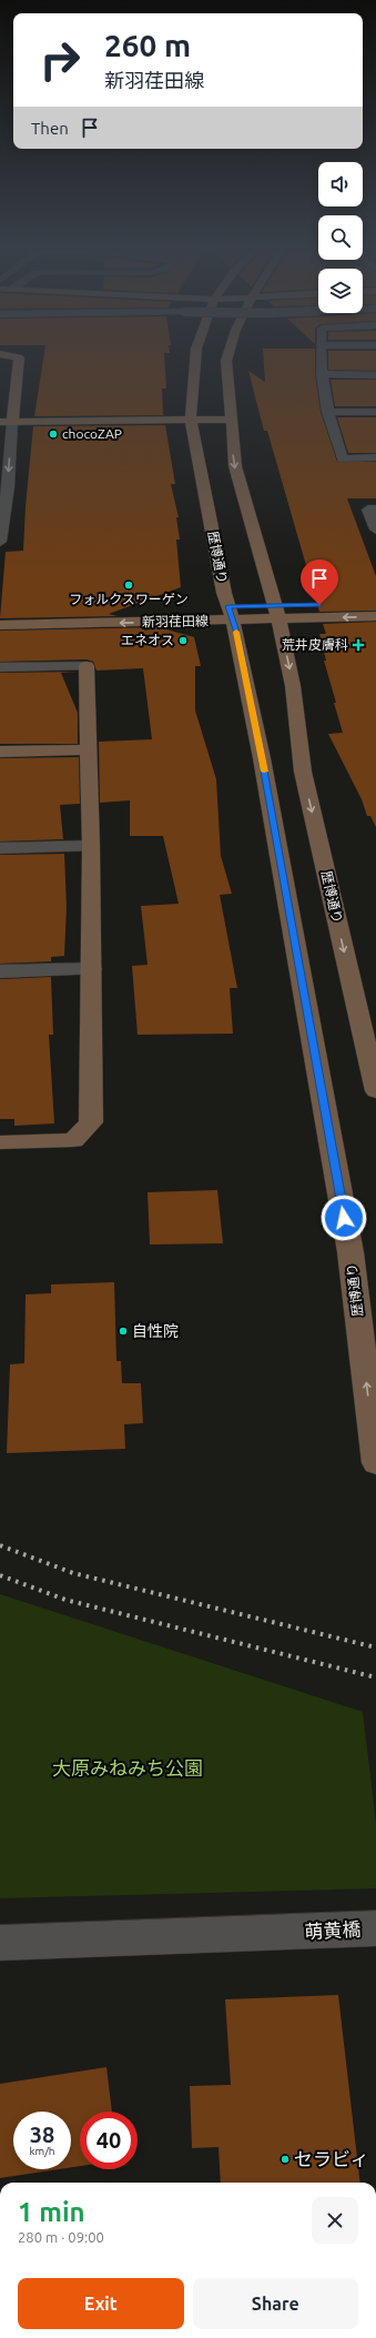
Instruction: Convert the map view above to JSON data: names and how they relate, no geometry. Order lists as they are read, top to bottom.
{
  "streets": {
    "street": ["歴博通り", "新羽荏田線", "萌黄橋"]
  },
  "crossings": [
    ["歴博通り", "新羽荏田線"]
  ],
  "parks": ["大原みねみち公園"],
  "places": {
    "other": [
      "chocoZAP",
      "フォルクスワーゲン",
      "エネオス",
      "自性院",
      "セラビィ"
    ],
    "health": ["荒井皮膚科"]
  },
  "page": {
    "turn": ["260 m", "新羽荏田線"],
    "then": "Then",
    "speed": "38 km/h",
    "limit": "40",
    "heading": ["1 min", "280 m · 09:00"],
    "buttons": ["Exit", "Share"]
  }
}
